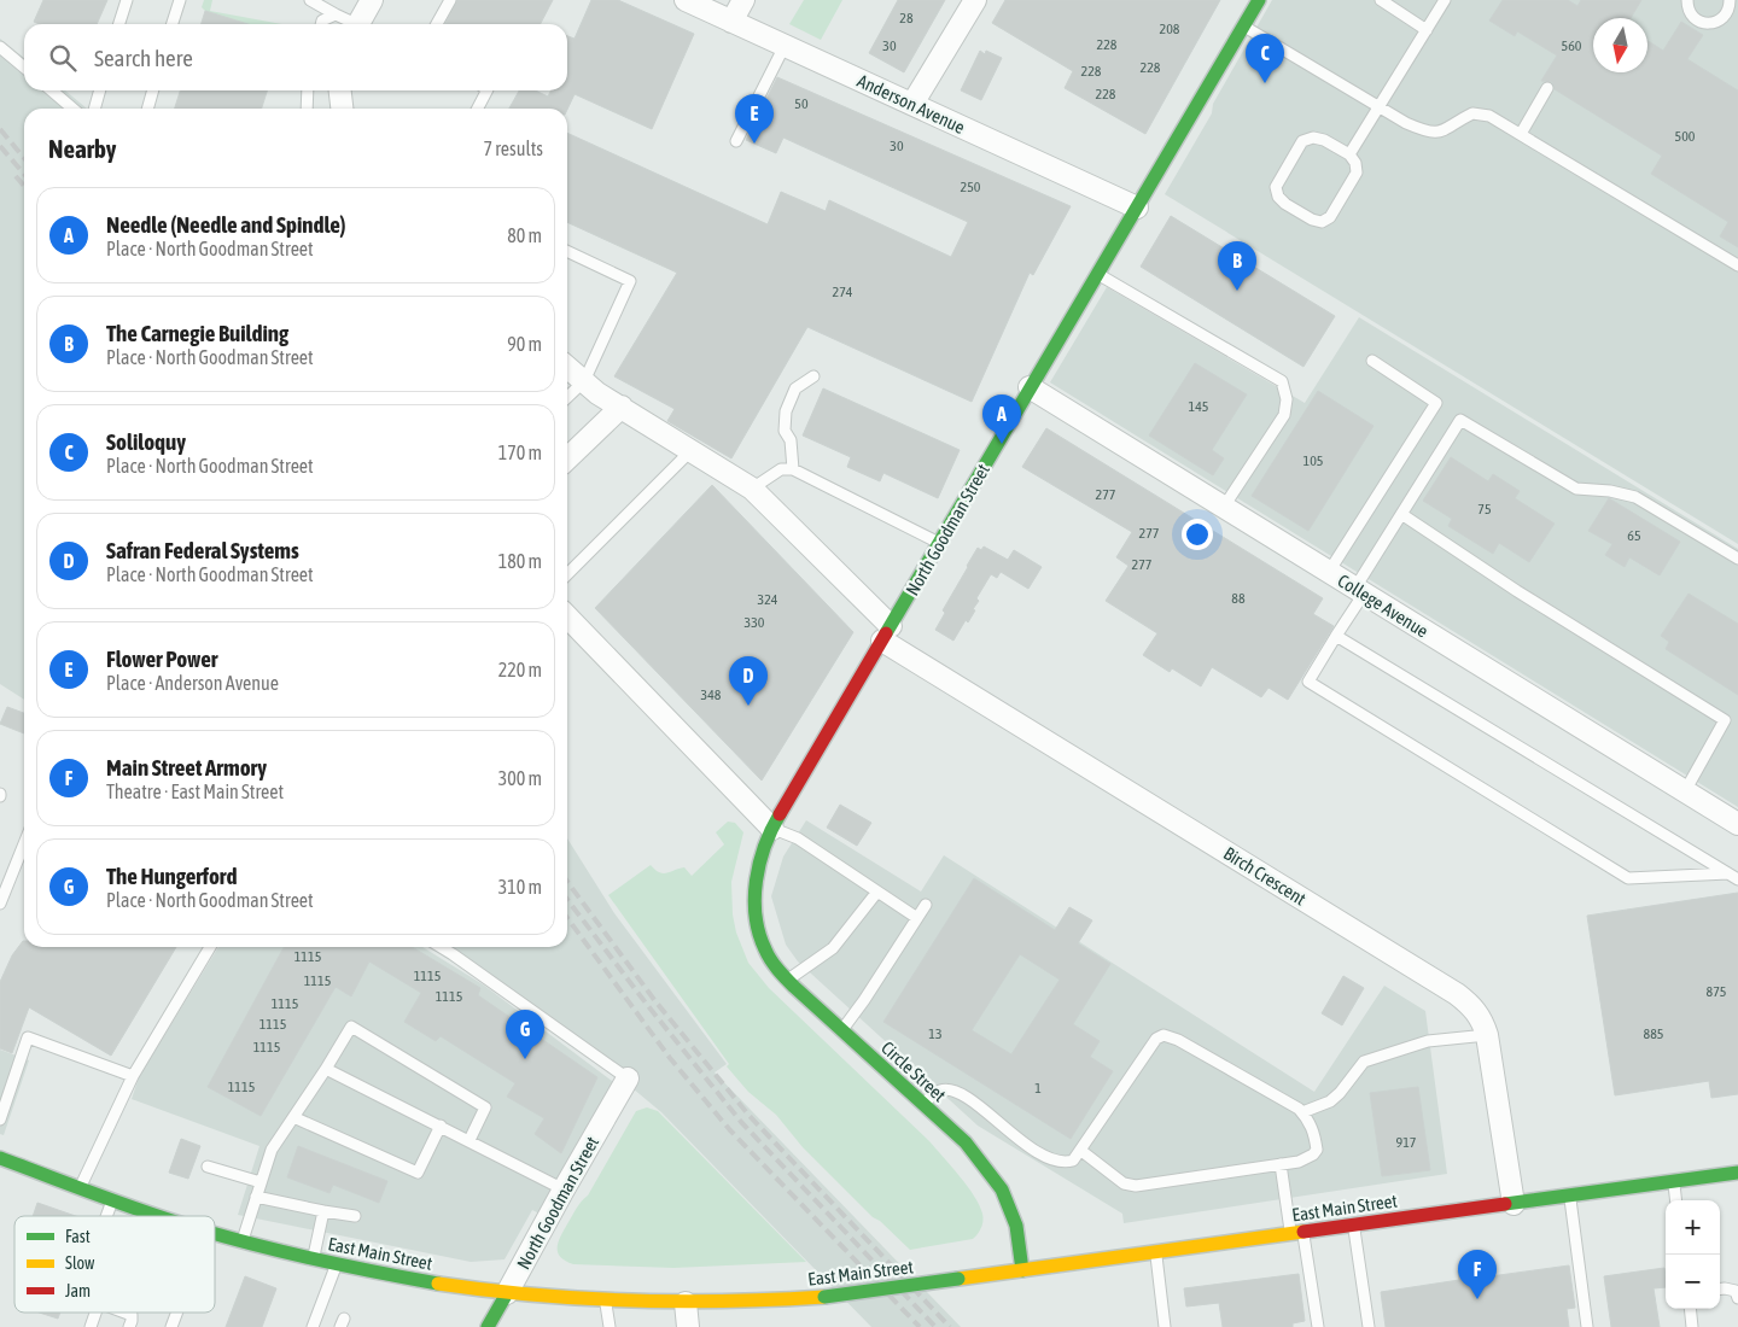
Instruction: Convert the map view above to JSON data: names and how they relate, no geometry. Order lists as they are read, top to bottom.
{
  "streets": {
    "main road": ["North Goodman Street", "Circle Street", "East Main Street"],
    "street": ["Anderson Avenue", "College Avenue", "Birch Crescent"]
  },
  "crossings": [
    ["Anderson Avenue", "North Goodman Street"],
    ["North Goodman Street", "College Avenue"],
    ["North Goodman Street", "Birch Crescent"],
    ["North Goodman Street", "Circle Street"],
    ["North Goodman Street", "East Main Street"],
    ["Birch Crescent", "East Main Street"],
    ["Circle Street", "East Main Street"]
  ],
  "house_numbers": [
    "28",
    "208",
    "228",
    "30",
    "560",
    "228",
    "228",
    "228",
    "50",
    "500",
    "30",
    "250",
    "274",
    "145",
    "105",
    "277",
    "75",
    "277",
    "65",
    "277",
    "88",
    "324",
    "330",
    "348",
    "1115",
    "1115",
    "1115",
    "875",
    "1115",
    "1115",
    "1115",
    "13",
    "885",
    "1115",
    "1115",
    "1",
    "917"
  ],
  "legend": ["Fast", "Slow", "Jam"],
  "north": "bottom",
  "page": {
    "search": "Search here",
    "pins": [
      "C",
      "E",
      "B",
      "A",
      "D",
      "G",
      "F"
    ],
    "heading": ["Nearby", "7 results"],
    "list": [
      {
        "mark": "A",
        "name": "Needle (Needle and Spindle)",
        "note": "Place · North Goodman Street",
        "value": "80 m"
      },
      {
        "mark": "B",
        "name": "The Carnegie Building",
        "note": "Place · North Goodman Street",
        "value": "90 m"
      },
      {
        "mark": "C",
        "name": "Soliloquy",
        "note": "Place · North Goodman Street",
        "value": "170 m"
      },
      {
        "mark": "D",
        "name": "Safran Federal Systems",
        "note": "Place · North Goodman Street",
        "value": "180 m"
      },
      {
        "mark": "E",
        "name": "Flower Power",
        "note": "Place · Anderson Avenue",
        "value": "220 m"
      },
      {
        "mark": "F",
        "name": "Main Street Armory",
        "note": "Theatre · East Main Street",
        "value": "300 m"
      },
      {
        "mark": "G",
        "name": "The Hungerford",
        "note": "Place · North Goodman Street",
        "value": "310 m"
      }
    ],
    "map_buttons": ["+", "−"]
  }
}
